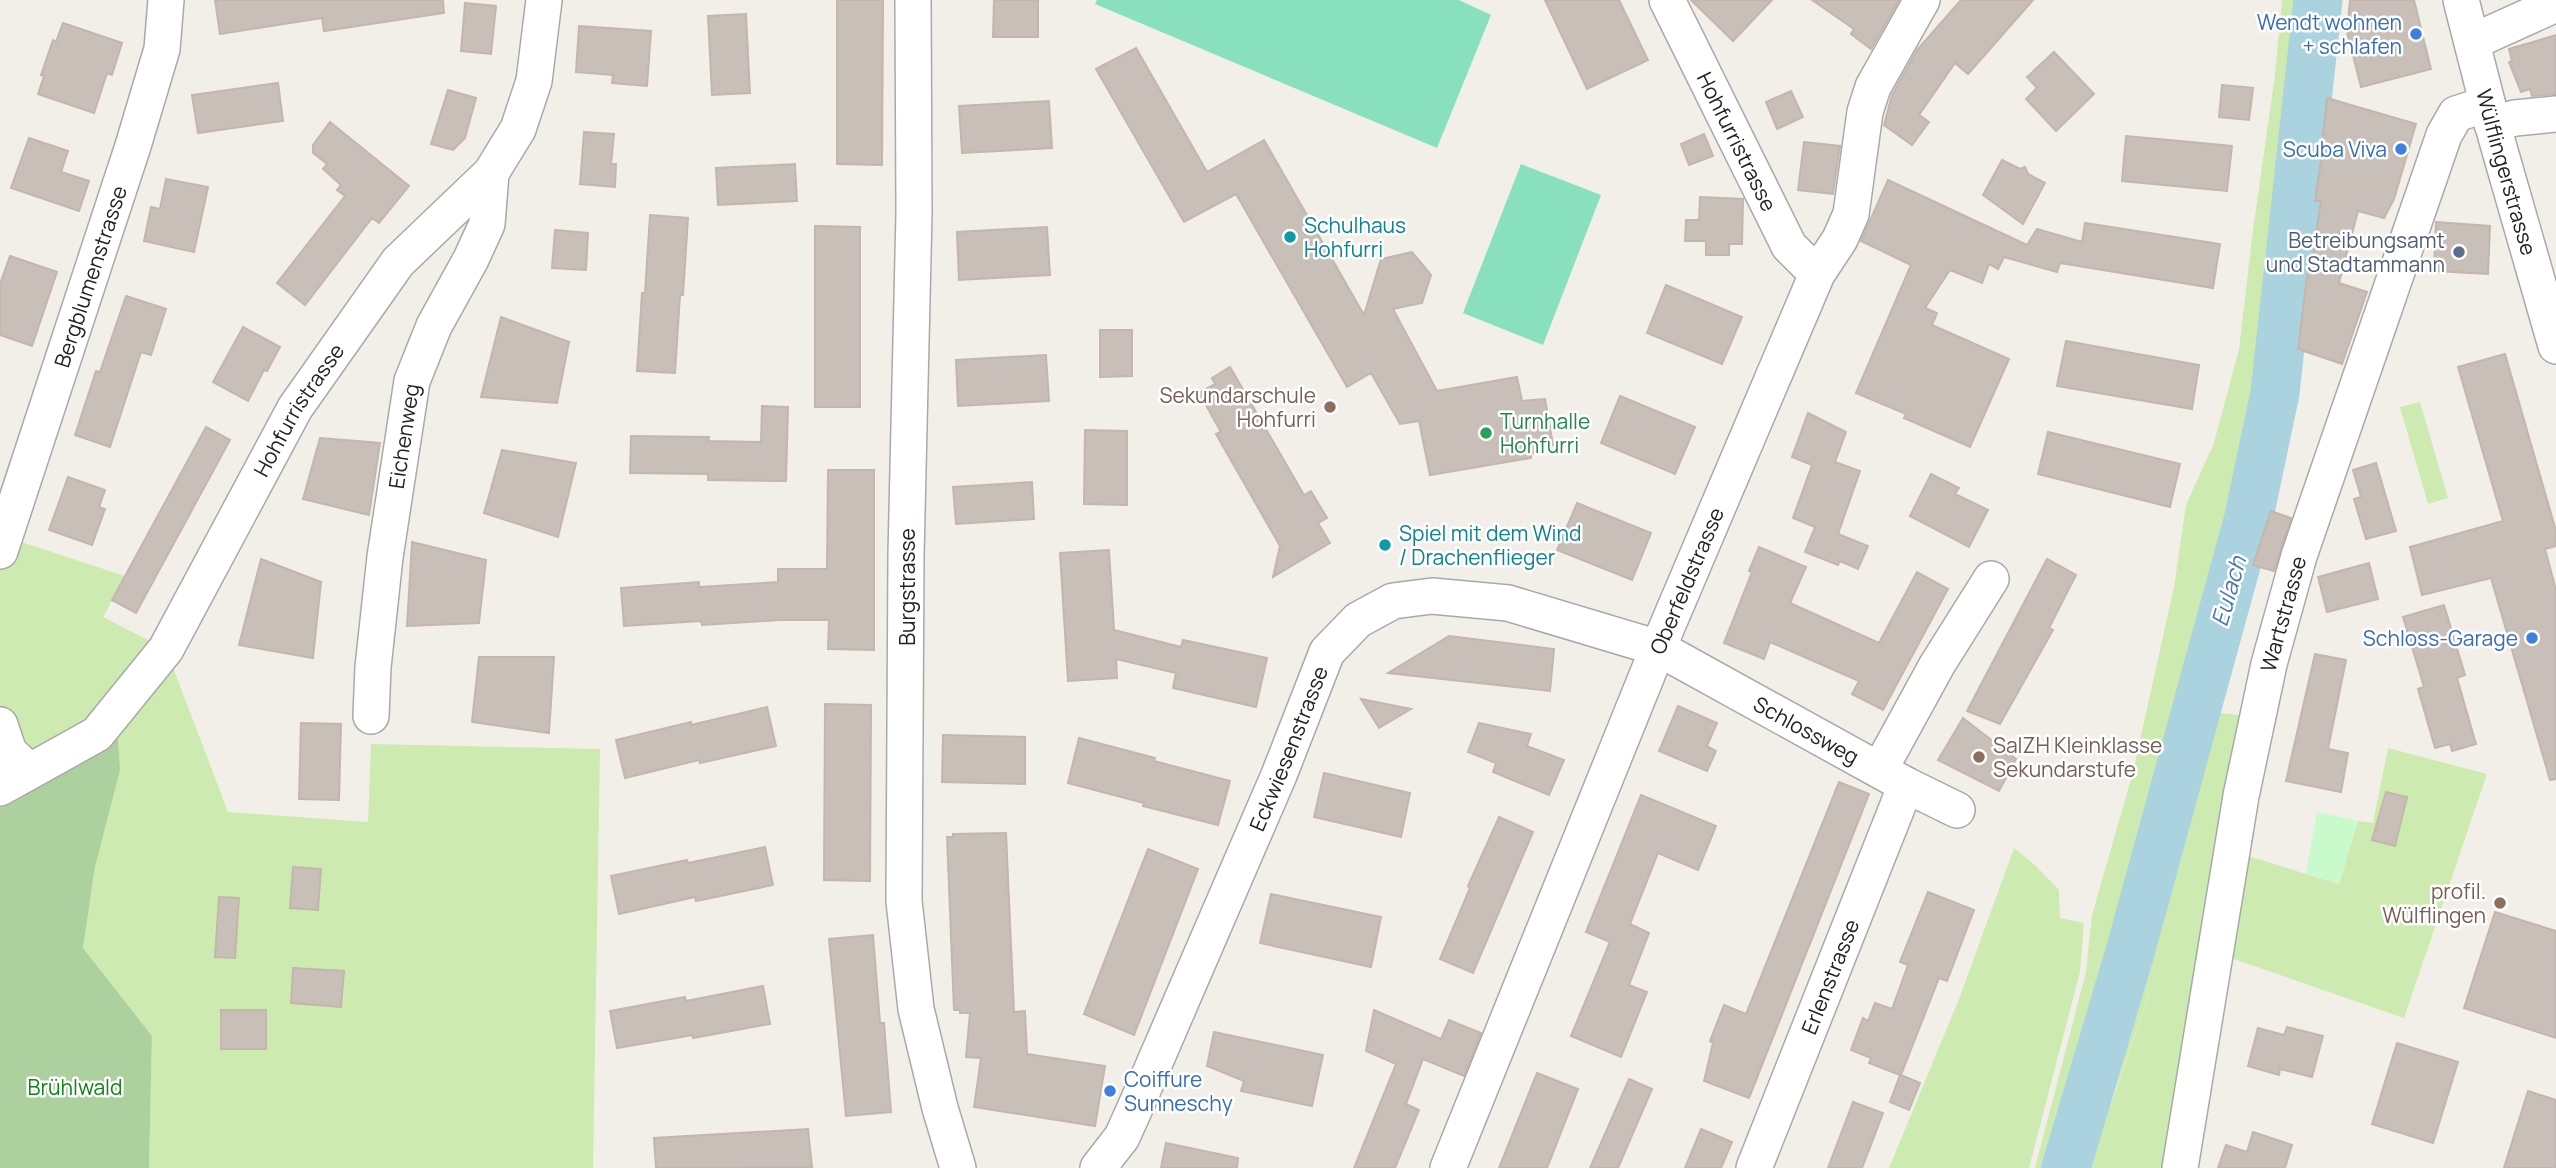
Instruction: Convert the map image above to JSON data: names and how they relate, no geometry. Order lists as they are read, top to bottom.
{
  "streets": {
    "street": [
      "Hohfurristrasse",
      "Wülflingerstrasse",
      "Bergblumenstrasse",
      "Eichenweg",
      "Oberfeldstrasse",
      "Burgstrasse",
      "Wartstrasse",
      "Schlossweg",
      "Eckwiesenstrasse",
      "Erlenstrasse"
    ]
  },
  "crossings": [
    ["Hohfurristrasse", "Eichenweg"],
    ["Hohfurristrasse", "Oberfeldstrasse"],
    ["Wülflingerstrasse", "Wartstrasse"],
    ["Oberfeldstrasse", "Schlossweg"],
    ["Oberfeldstrasse", "Eckwiesenstrasse"],
    ["Schlossweg", "Eckwiesenstrasse"],
    ["Schlossweg", "Erlenstrasse"]
  ],
  "water": ["Eulach"],
  "parks": ["Brühlwald"],
  "places": [
    "Wendt wohnen + schlafen",
    "Scuba Viva",
    "Schulhaus Hohfurri",
    "Betreibungsamt und Stadtammann",
    "Sekundarschule Hohfurri",
    "Turnhalle Hohfurri",
    "Spiel mit dem Wind / Drachenflieger",
    "Schloss-Garage",
    "SalZH Kleinklasse Sekundarstufe",
    "profil. Wülflingen",
    "Coiffure Sunneschy"
  ]
}
